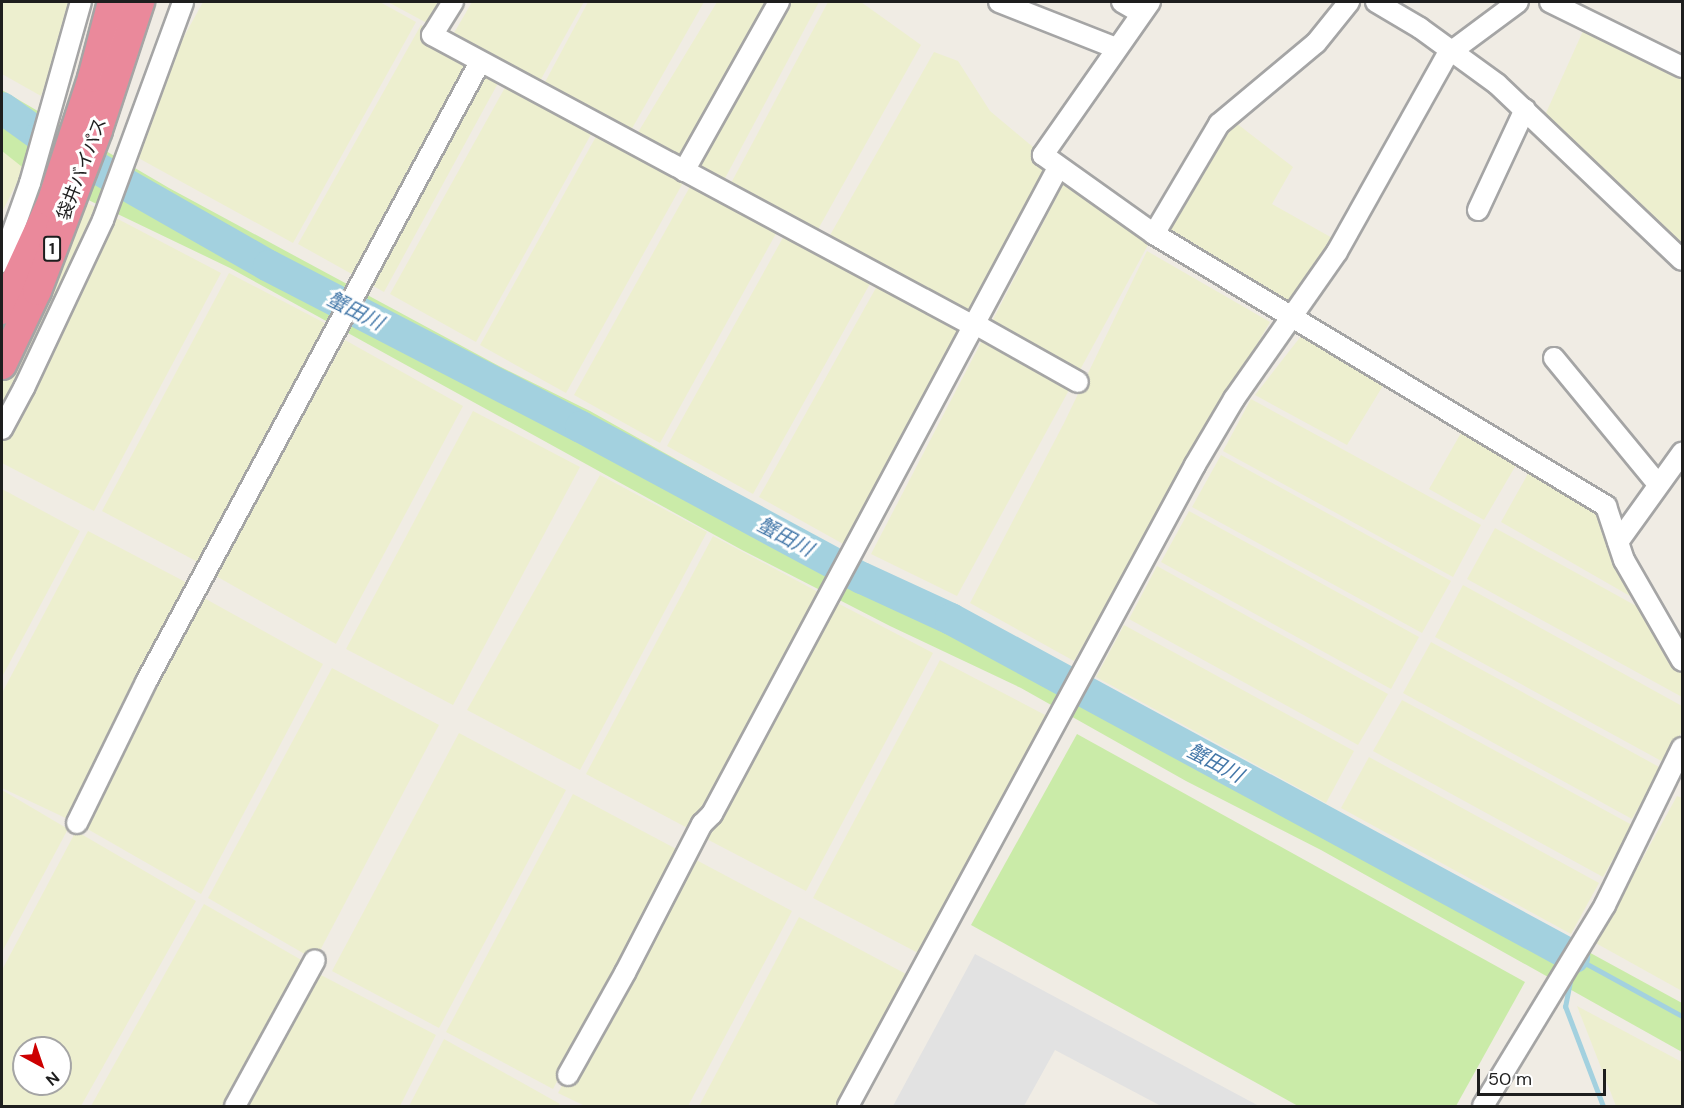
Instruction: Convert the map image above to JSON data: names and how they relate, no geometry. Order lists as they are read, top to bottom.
{
  "streets": {
    "highway": ["袋井バイパス"]
  },
  "water": ["蟹田川"],
  "scale_bar": "50 m",
  "north": "bottom right"
}
